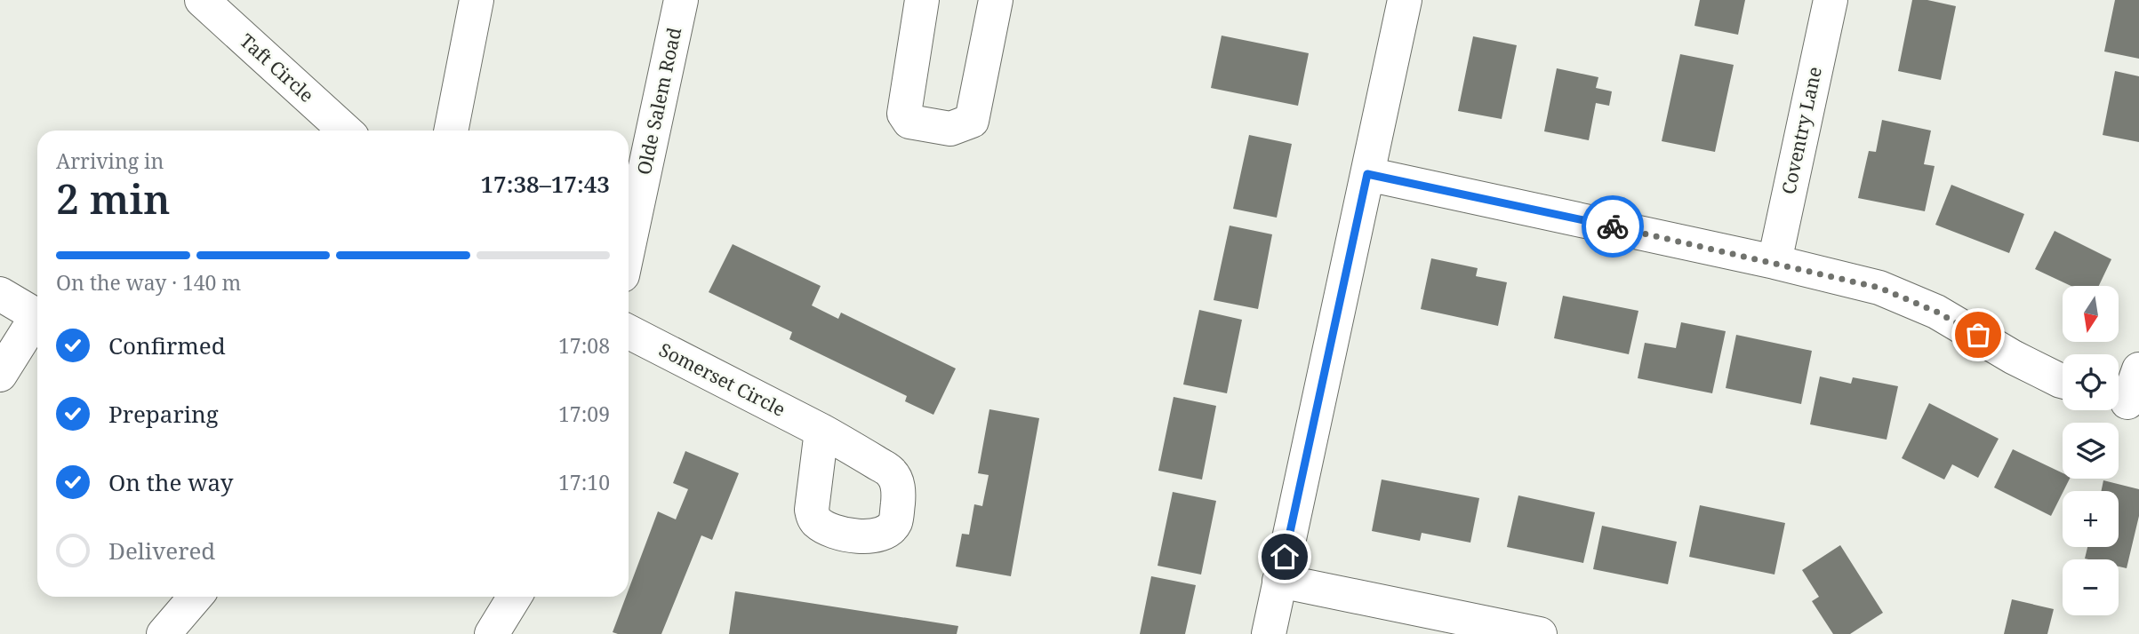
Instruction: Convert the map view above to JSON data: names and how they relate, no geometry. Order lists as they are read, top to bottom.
{
  "streets": {
    "street": [
      "Taft Circle",
      "Olde Salem Road",
      "Coventry Lane",
      "Somerset Circle"
    ]
  },
  "north": "bottom",
  "page": {
    "heading": ["2 min", "Arriving in", "17:38–17:43"],
    "bar": "On the way · 140 m",
    "map_buttons": ["+", "−"],
    "list": [
      ["Confirmed", "17:08"],
      ["Preparing", "17:09"],
      ["On the way", "17:10"],
      "Delivered"
    ]
  }
}
